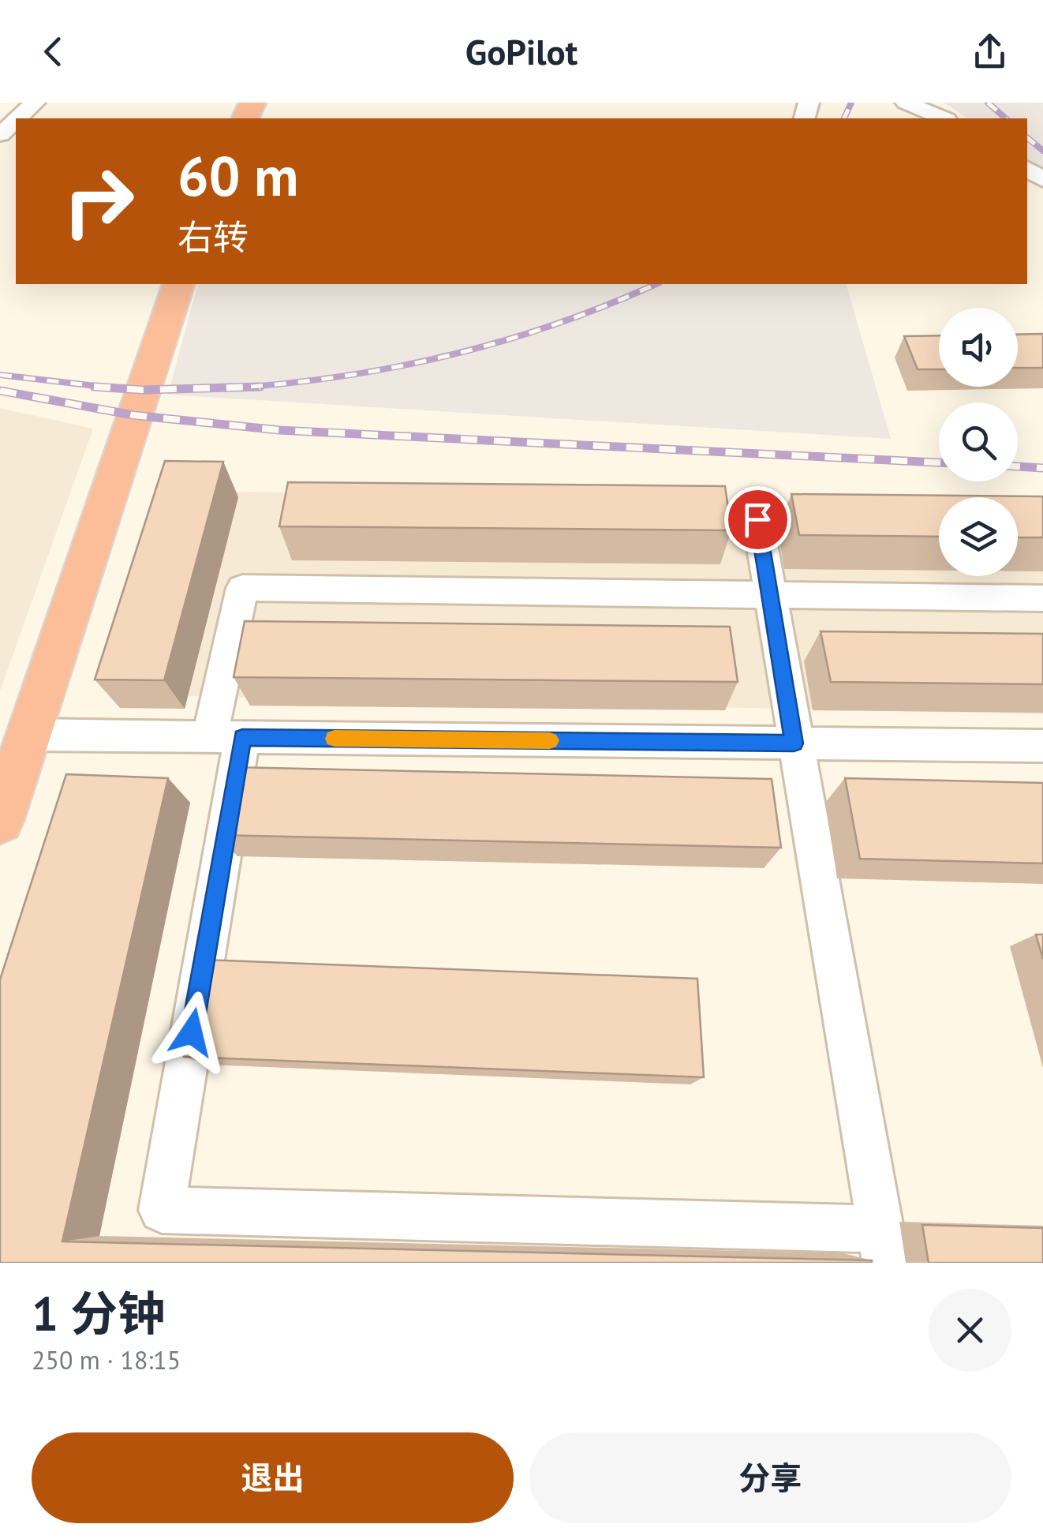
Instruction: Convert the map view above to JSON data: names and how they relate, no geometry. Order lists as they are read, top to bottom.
{
  "page": {
    "header": "GoPilot",
    "turn": ["60 m", "右转"],
    "heading": ["1 分钟", "250 m · 18:15"],
    "buttons": ["退出", "分享"]
  }
}
